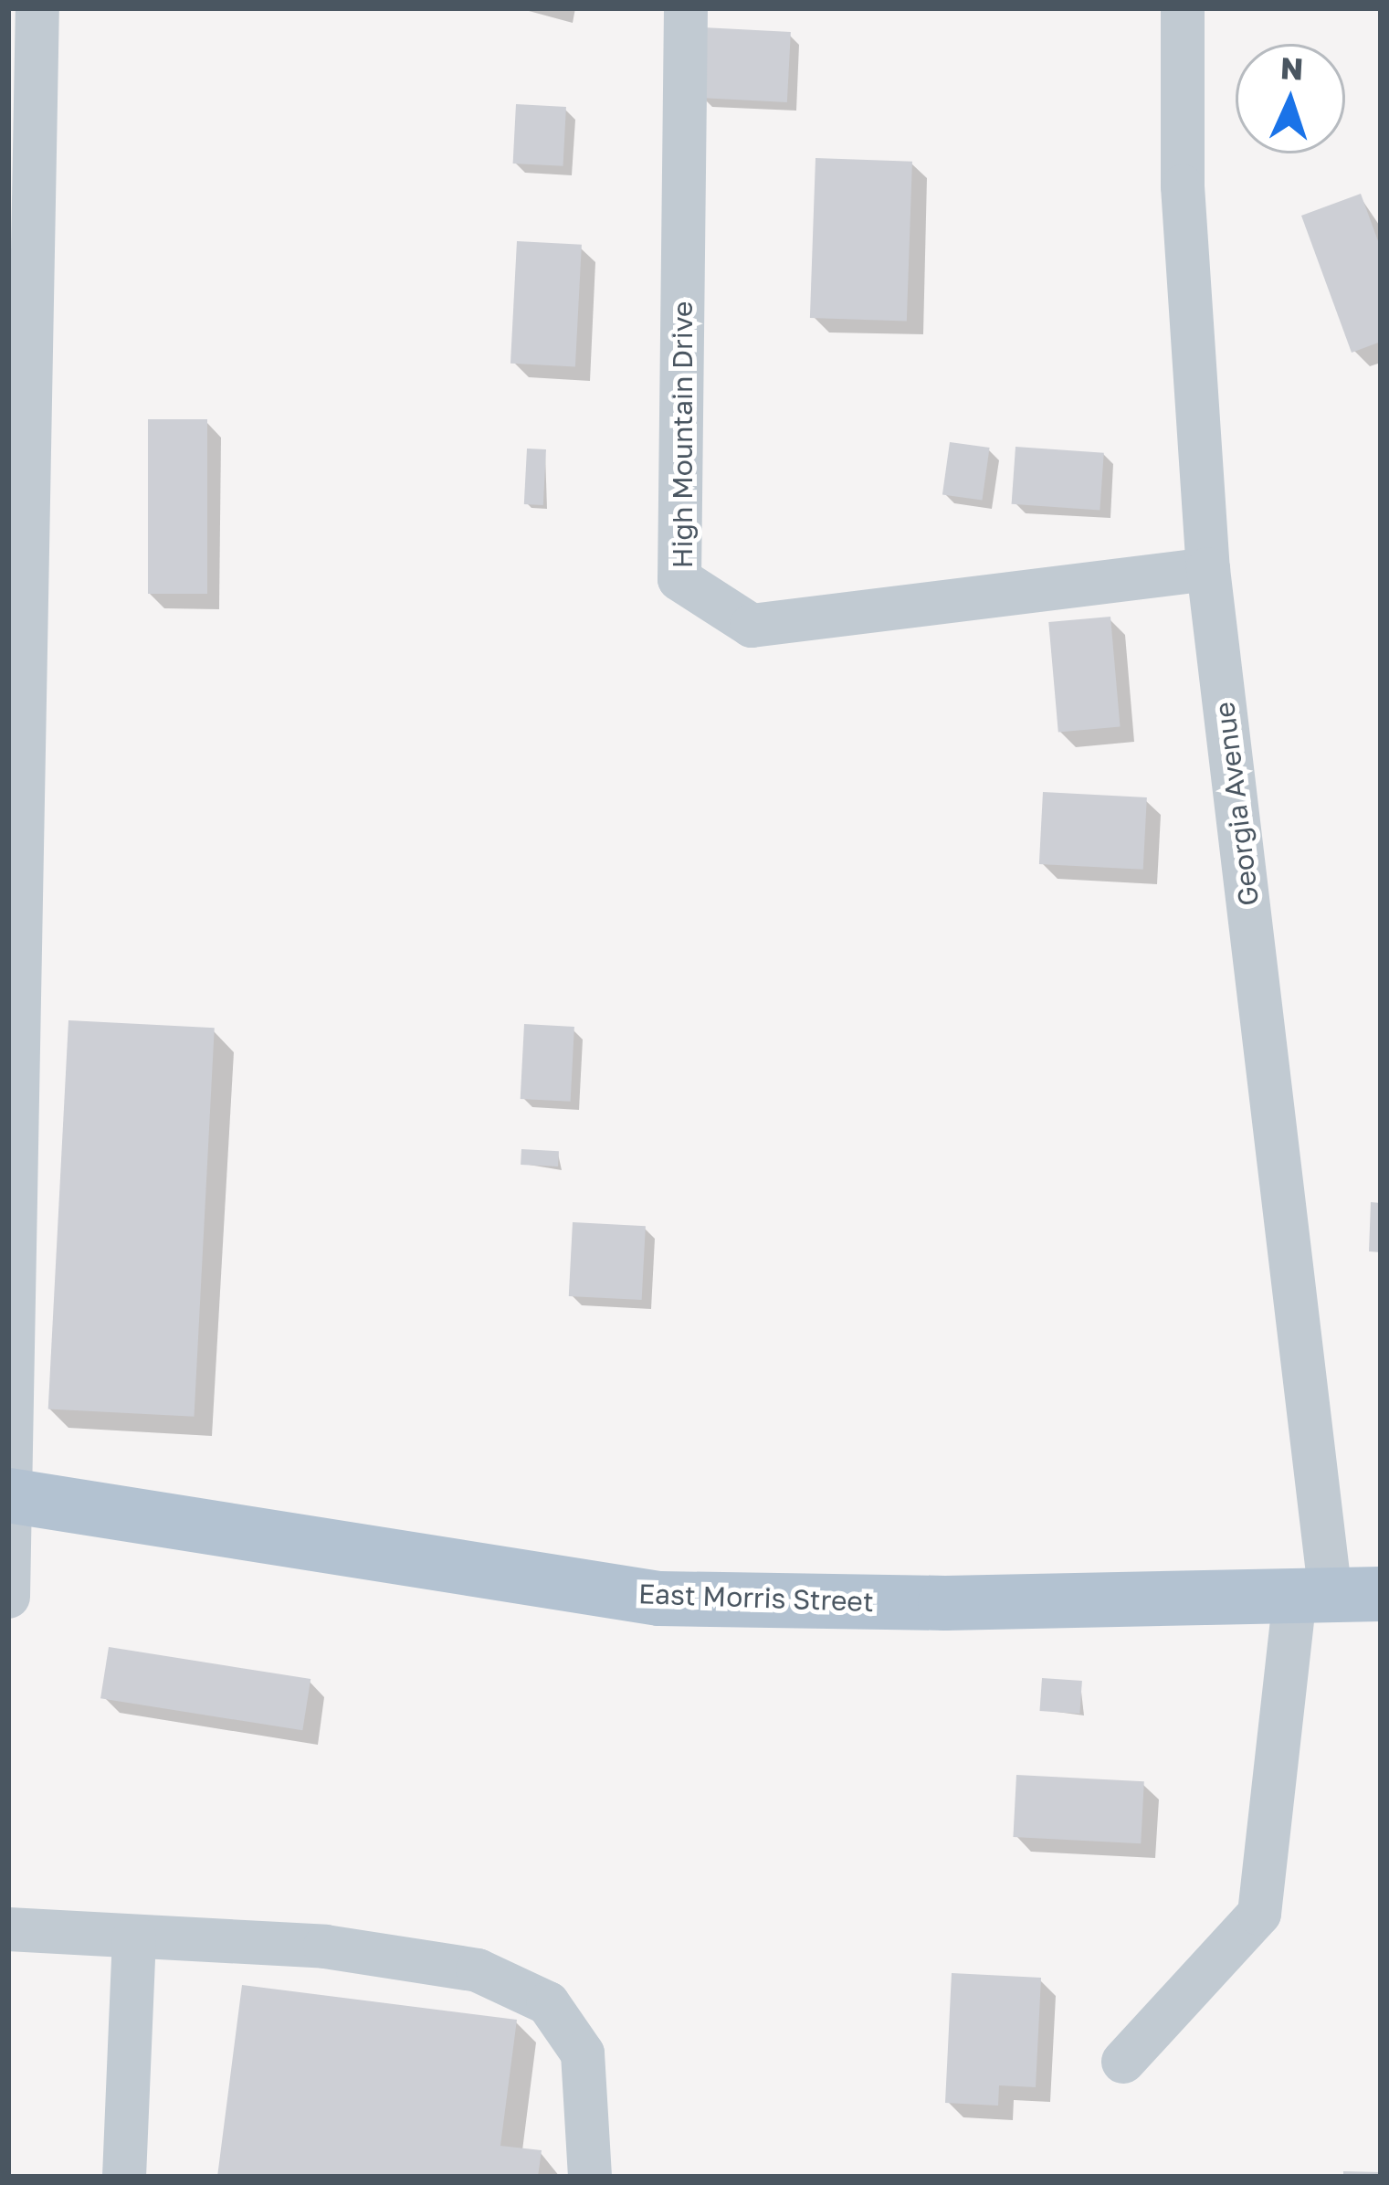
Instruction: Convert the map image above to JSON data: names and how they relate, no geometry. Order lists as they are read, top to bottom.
{
  "streets": {
    "main road": ["East Morris Street"],
    "street": ["High Mountain Drive", "Georgia Avenue"]
  },
  "crossings": [
    ["High Mountain Drive", "Georgia Avenue"],
    ["Georgia Avenue", "East Morris Street"]
  ],
  "north": "top"
}
